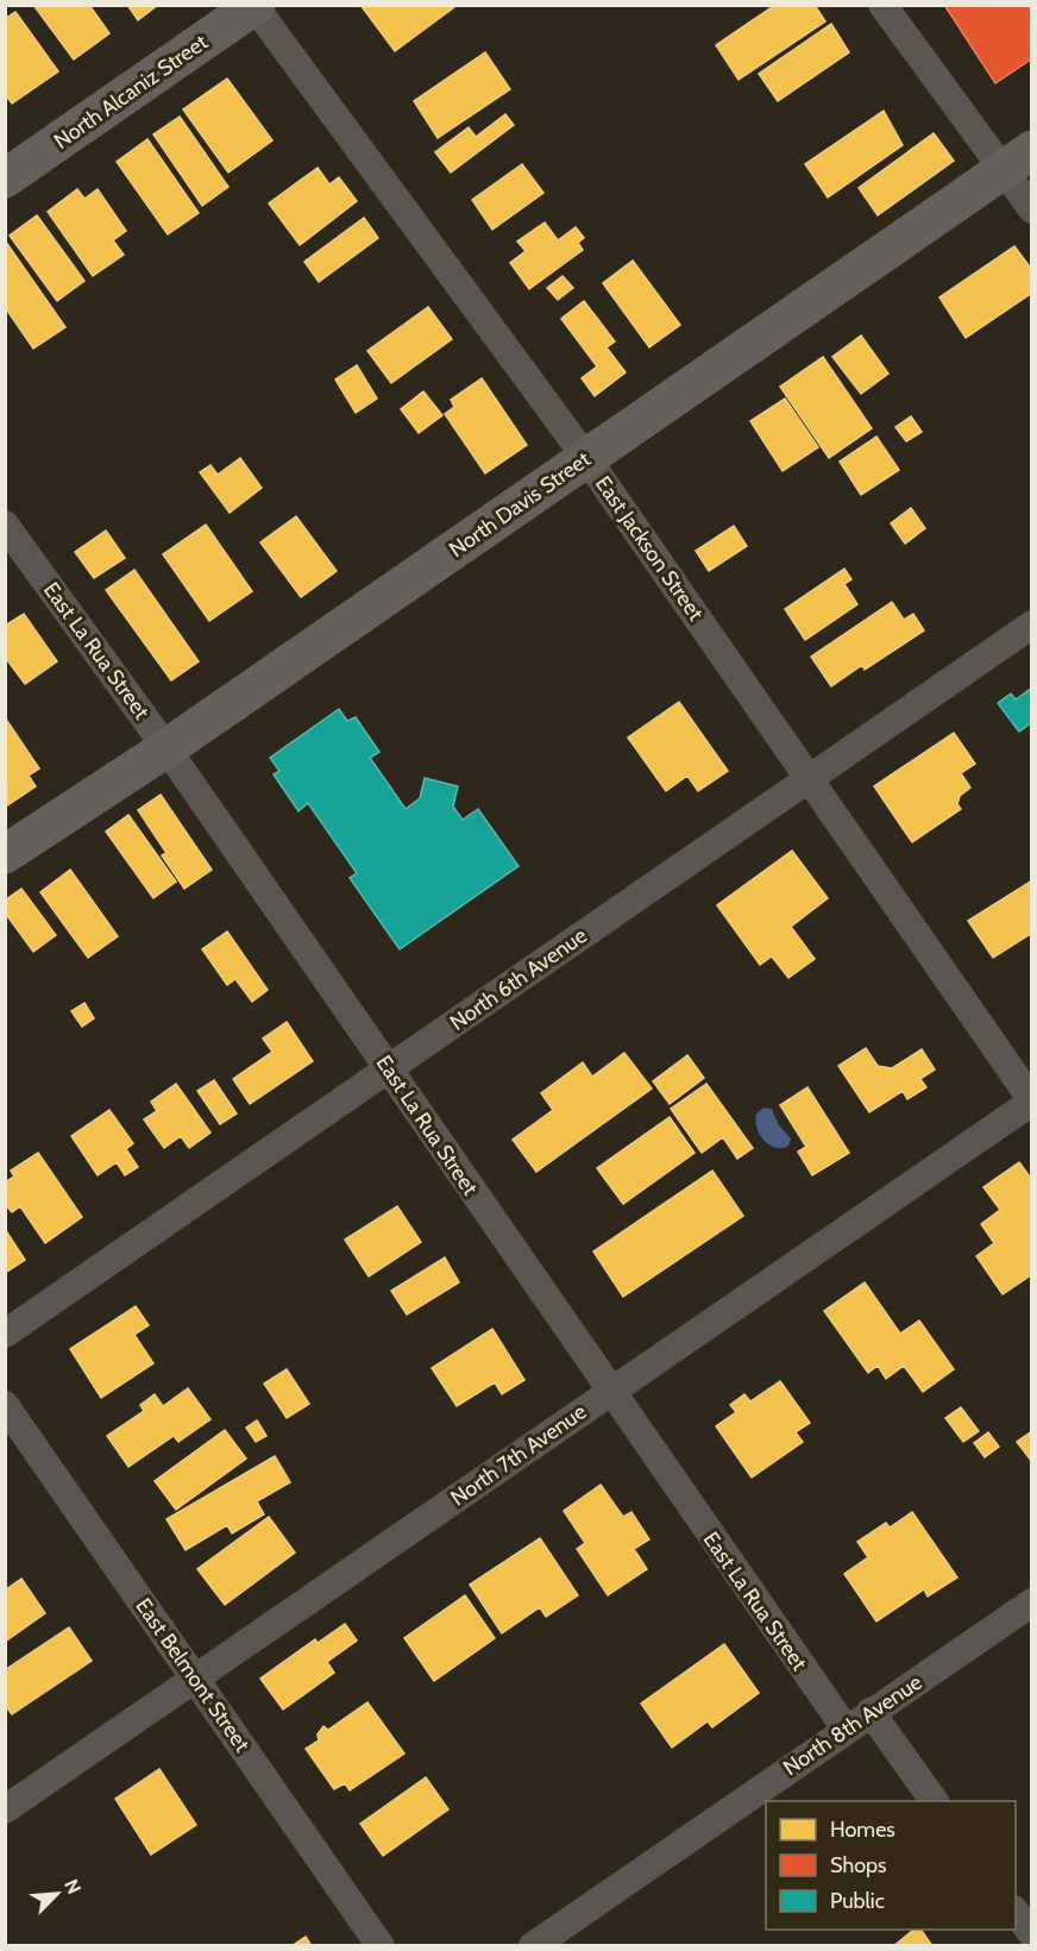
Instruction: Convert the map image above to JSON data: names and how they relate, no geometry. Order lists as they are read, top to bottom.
{
  "streets": {
    "main road": ["North Alcaniz Street", "North Davis Street"],
    "street": [
      "East Jackson Street",
      "East La Rua Street",
      "North 6th Avenue",
      "North 7th Avenue",
      "East Belmont Street",
      "North 8th Avenue"
    ]
  },
  "crossings": [
    ["North Alcaniz Street", "East Jackson Street"],
    ["North Davis Street", "East Jackson Street"],
    ["North Davis Street", "East La Rua Street"],
    ["East Jackson Street", "North 6th Avenue"],
    ["East Jackson Street", "North 7th Avenue"],
    ["East La Rua Street", "North 6th Avenue"],
    ["East La Rua Street", "North 7th Avenue"],
    ["East La Rua Street", "North 8th Avenue"],
    ["North 7th Avenue", "East Belmont Street"]
  ],
  "legend": ["Homes", "Shops", "Public"],
  "north": "top right"
}
